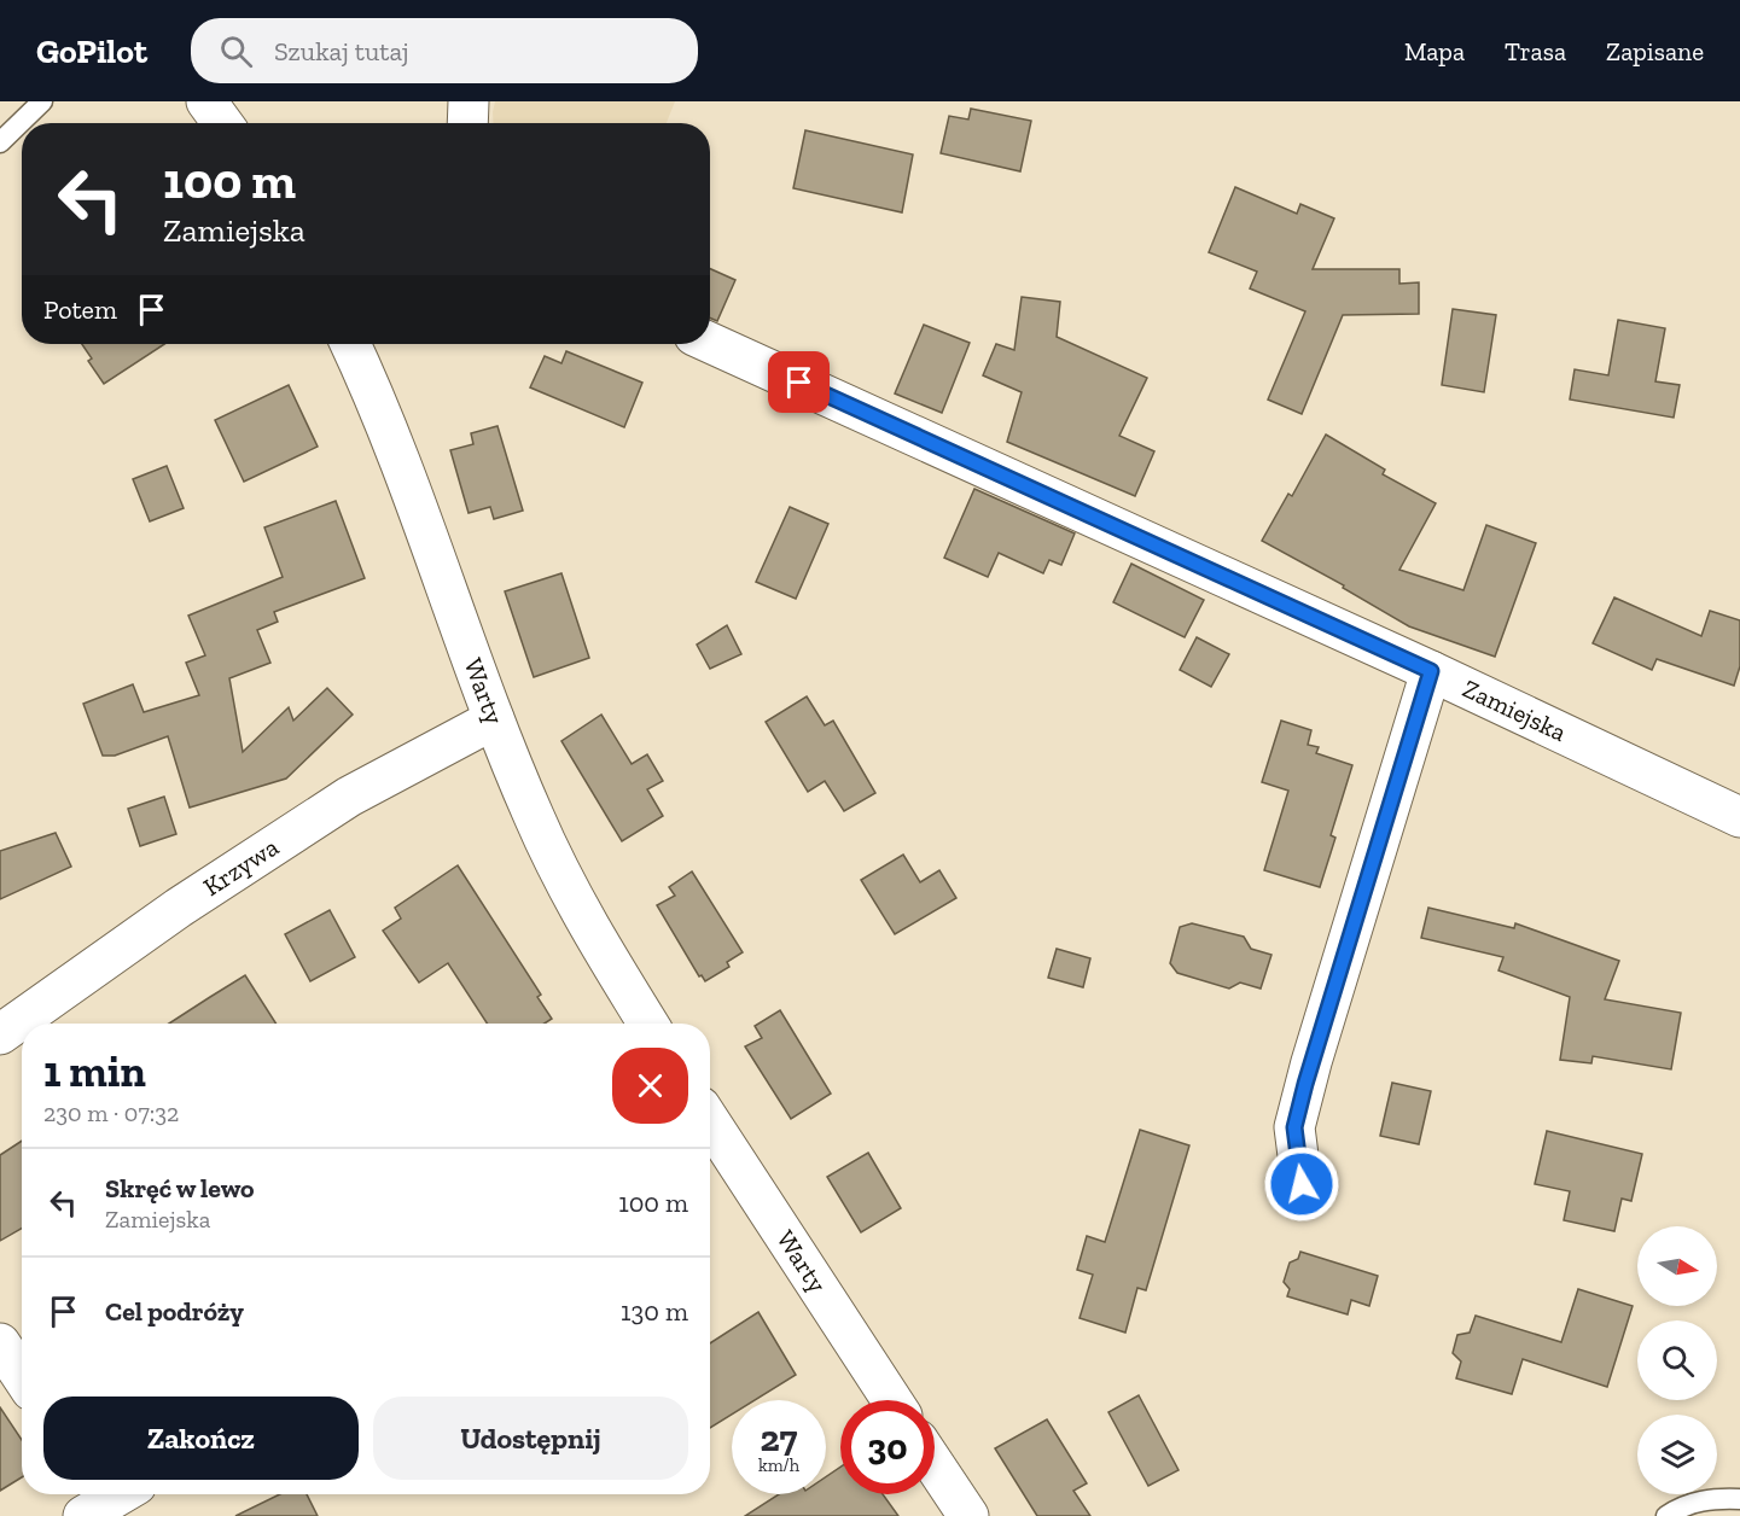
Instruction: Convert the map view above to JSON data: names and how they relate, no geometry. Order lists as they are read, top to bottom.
{
  "streets": {
    "street": ["Warty", "Zamiejska", "Krzywa"]
  },
  "crossings": [
    ["Warty", "Krzywa"]
  ],
  "north": "right",
  "page": {
    "header": "GoPilot",
    "search": "Szukaj tutaj",
    "nav": ["Mapa", "Trasa", "Zapisane"],
    "turn": ["100 m", "Zamiejska"],
    "then": "Potem",
    "heading": ["1 min", "230 m · 07:32"],
    "list": [
      {
        "name": "Skręć w lewo",
        "note": "Zamiejska",
        "value": "100 m"
      },
      {
        "name": "Cel podróży",
        "value": "130 m"
      }
    ],
    "buttons": ["Zakończ", "Udostępnij"],
    "speed": "27 km/h",
    "limit": "30"
  }
}
